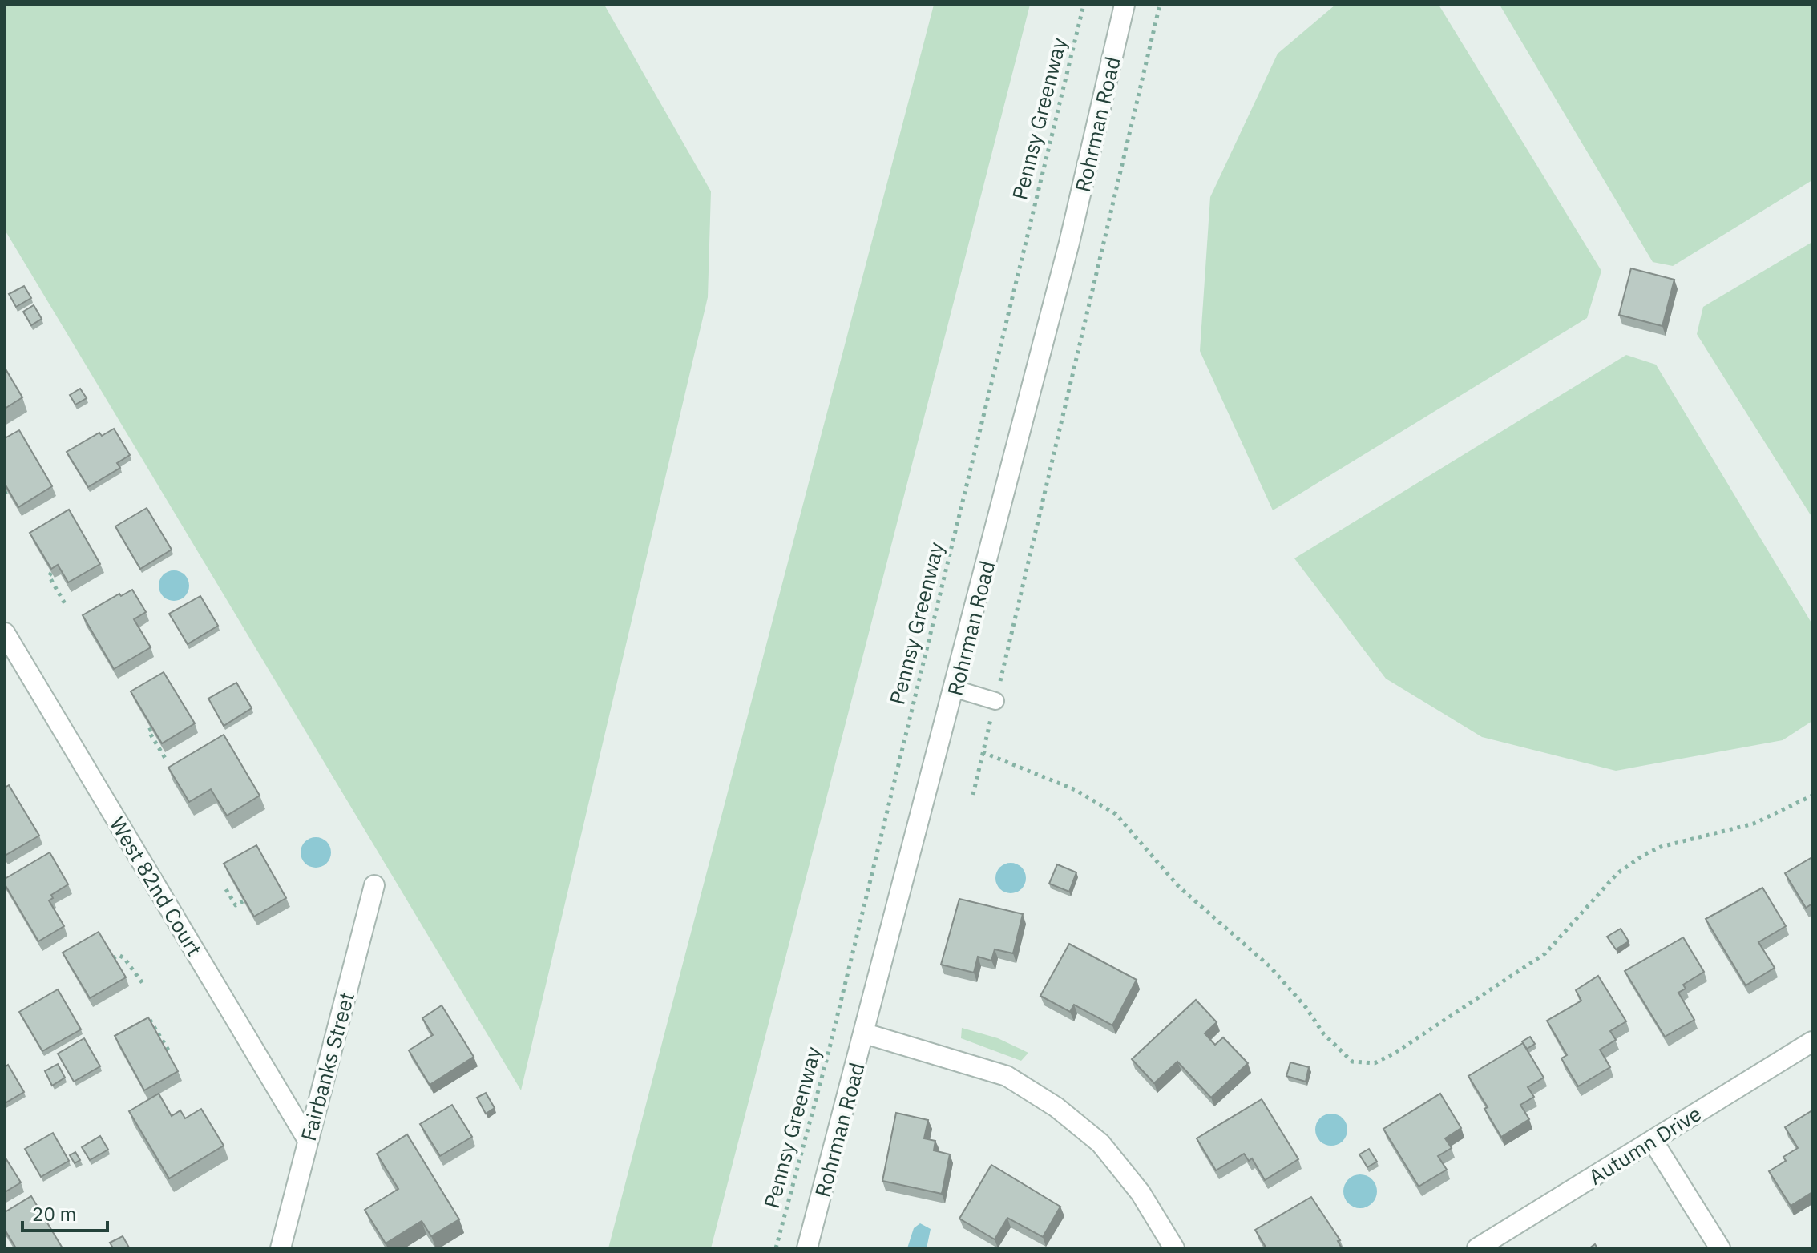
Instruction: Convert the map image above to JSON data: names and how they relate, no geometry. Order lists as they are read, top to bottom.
{
  "streets": {
    "street": [
      "Rohrman Road",
      "West 82nd Court",
      "Fairbanks Street",
      "Autumn Drive"
    ],
    "path": ["Pennsy Greenway"]
  },
  "crossings": [
    ["West 82nd Court", "Fairbanks Street"]
  ],
  "scale_bar": "20 m"
}
